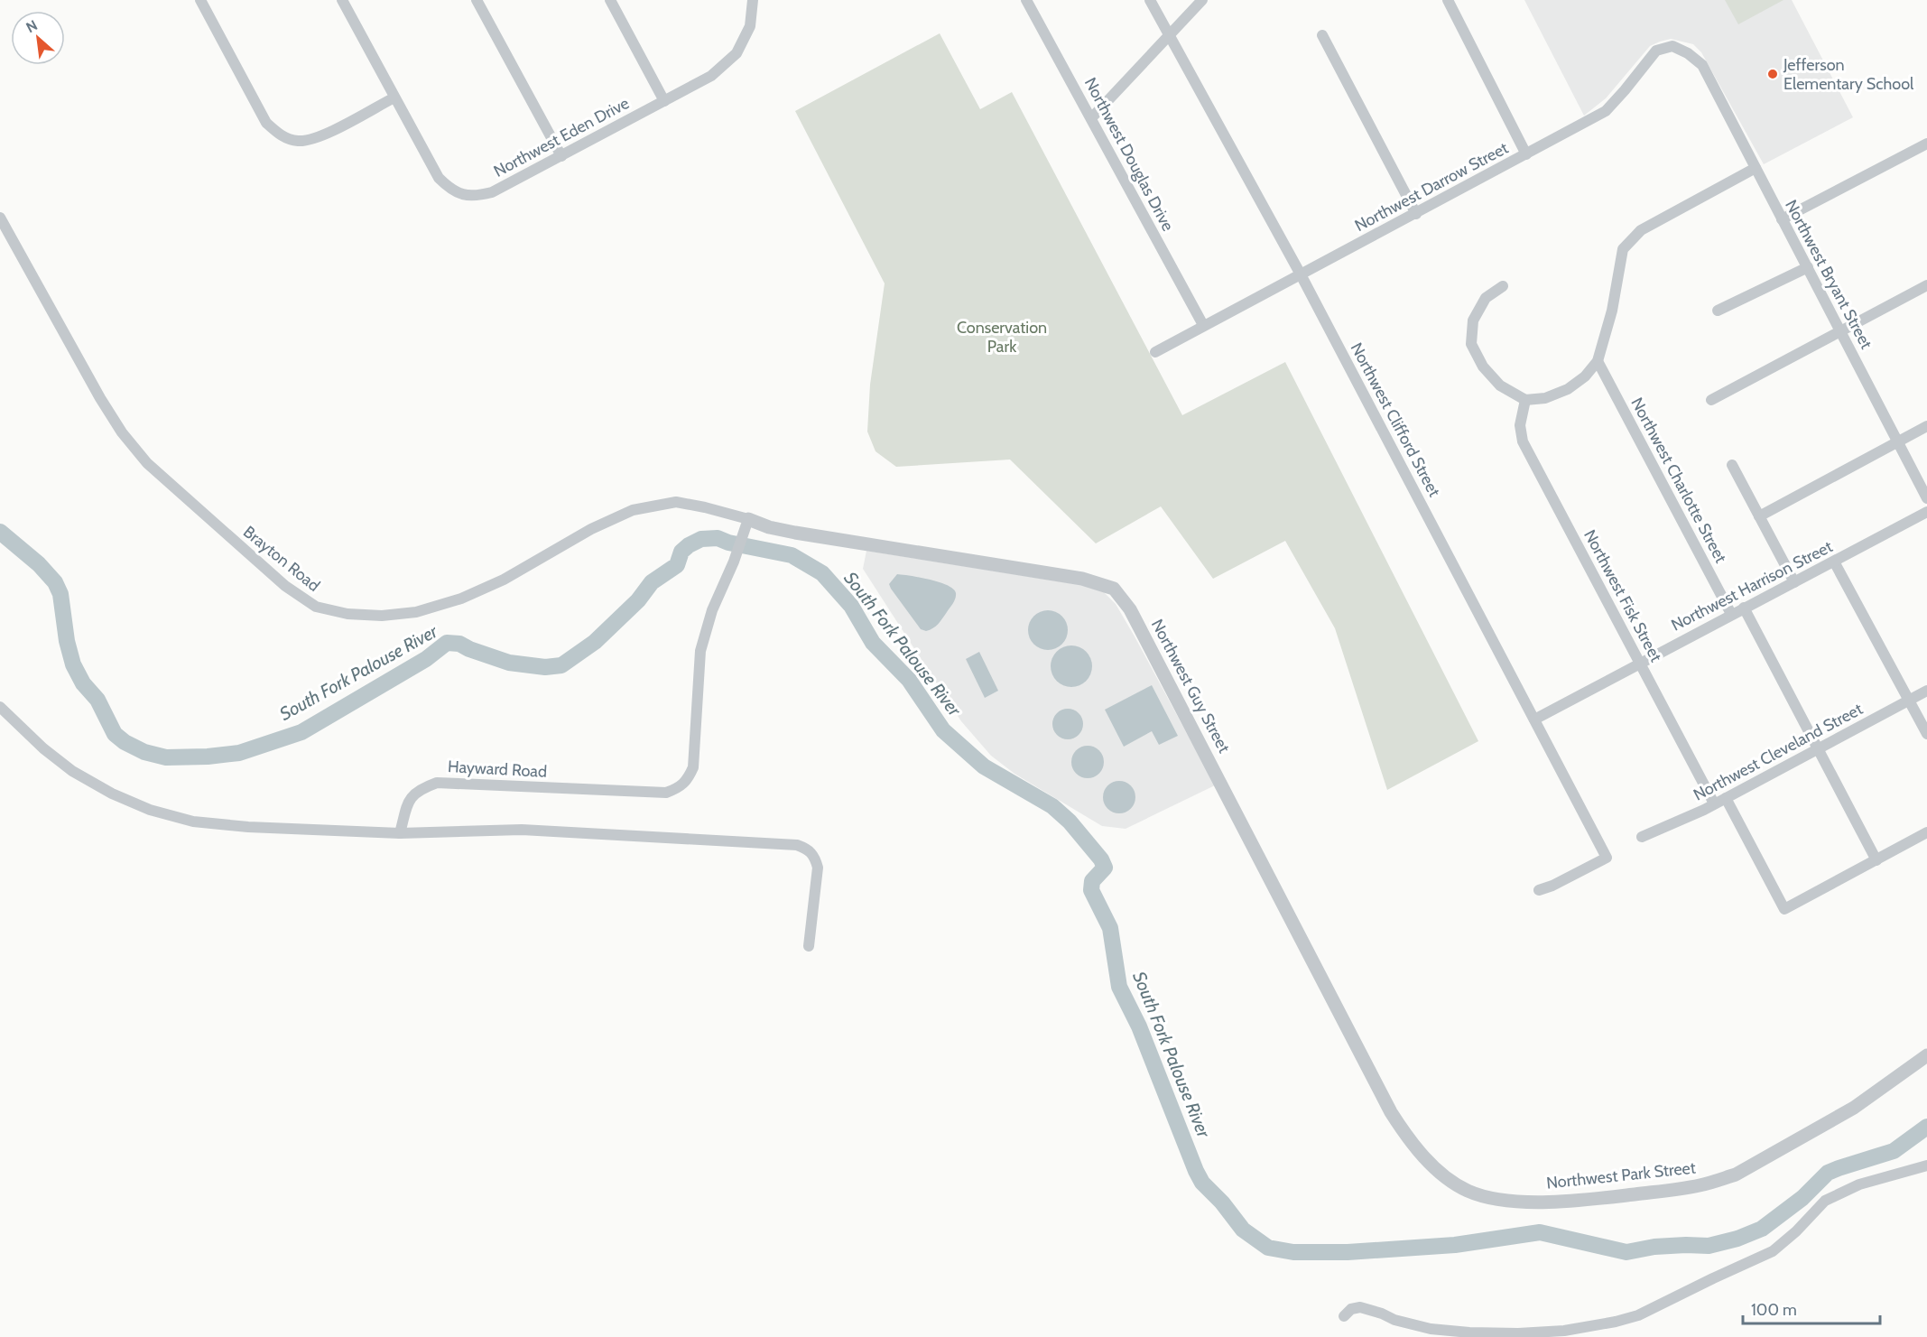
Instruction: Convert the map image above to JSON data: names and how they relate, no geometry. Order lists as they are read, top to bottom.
{
  "streets": {
    "street": [
      "Northwest Eden Drive",
      "Northwest Douglas Drive",
      "Northwest Darrow Street",
      "Northwest Bryant Street",
      "Northwest Clifford Street",
      "Northwest Charlotte Street",
      "Brayton Road",
      "Northwest Harrison Street",
      "Northwest Fisk Street",
      "Northwest Guy Street",
      "Northwest Cleveland Street",
      "Hayward Road",
      "Northwest Park Street"
    ]
  },
  "crossings": [
    ["Northwest Douglas Drive", "Northwest Darrow Street"],
    ["Northwest Darrow Street", "Northwest Bryant Street"],
    ["Northwest Darrow Street", "Northwest Clifford Street"],
    ["Northwest Clifford Street", "Northwest Harrison Street"],
    ["Northwest Charlotte Street", "Northwest Harrison Street"],
    ["Brayton Road", "Northwest Guy Street"],
    ["Brayton Road", "Hayward Road"],
    ["Northwest Harrison Street", "Northwest Fisk Street"],
    ["Northwest Fisk Street", "Northwest Cleveland Street"],
    ["Northwest Guy Street", "Hayward Road"],
    ["Northwest Guy Street", "Northwest Park Street"]
  ],
  "water": ["South Fork Palouse River"],
  "parks": ["Conservation Park"],
  "places": ["Jefferson Elementary School"],
  "scale_bar": "100 m",
  "north": "top left"
}
